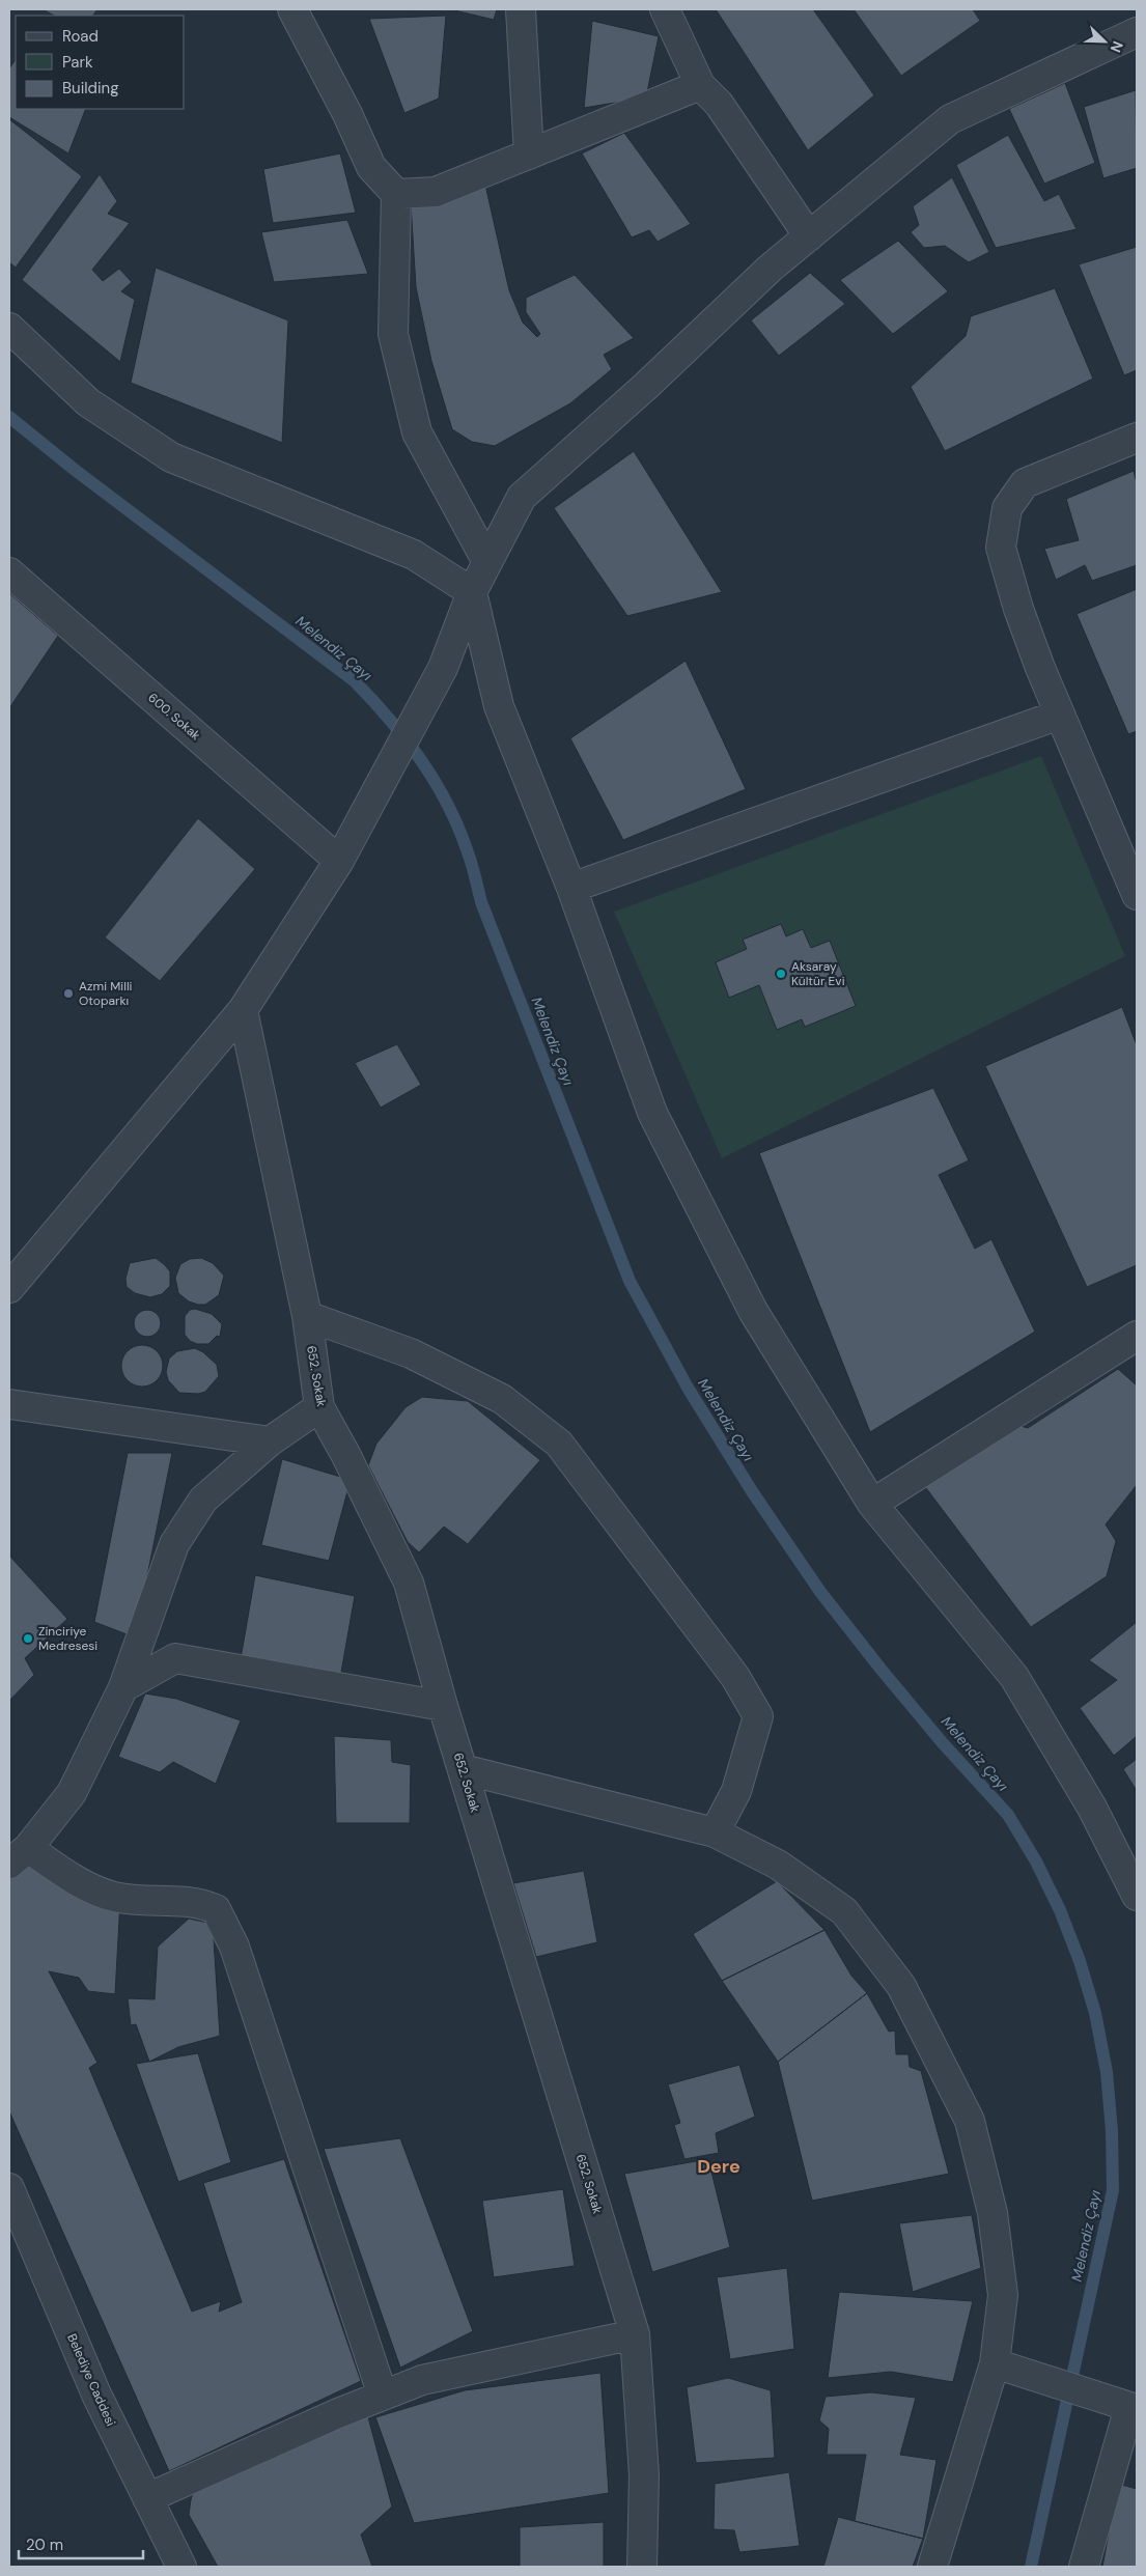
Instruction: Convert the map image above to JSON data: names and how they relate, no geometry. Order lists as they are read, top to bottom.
{
  "streets": {
    "street": ["600. Sokak", "652. Sokak", "Belediye Caddesi"]
  },
  "districts": ["Dere"],
  "water": ["Melendiz Çayı"],
  "places": ["Aksaray Kültür Evi", "Azmi Milli Otoparkı", "Zinciriye Medresesi"],
  "legend": ["Road", "Park", "Building"],
  "scale_bar": "20 m",
  "north": "bottom right"
}
